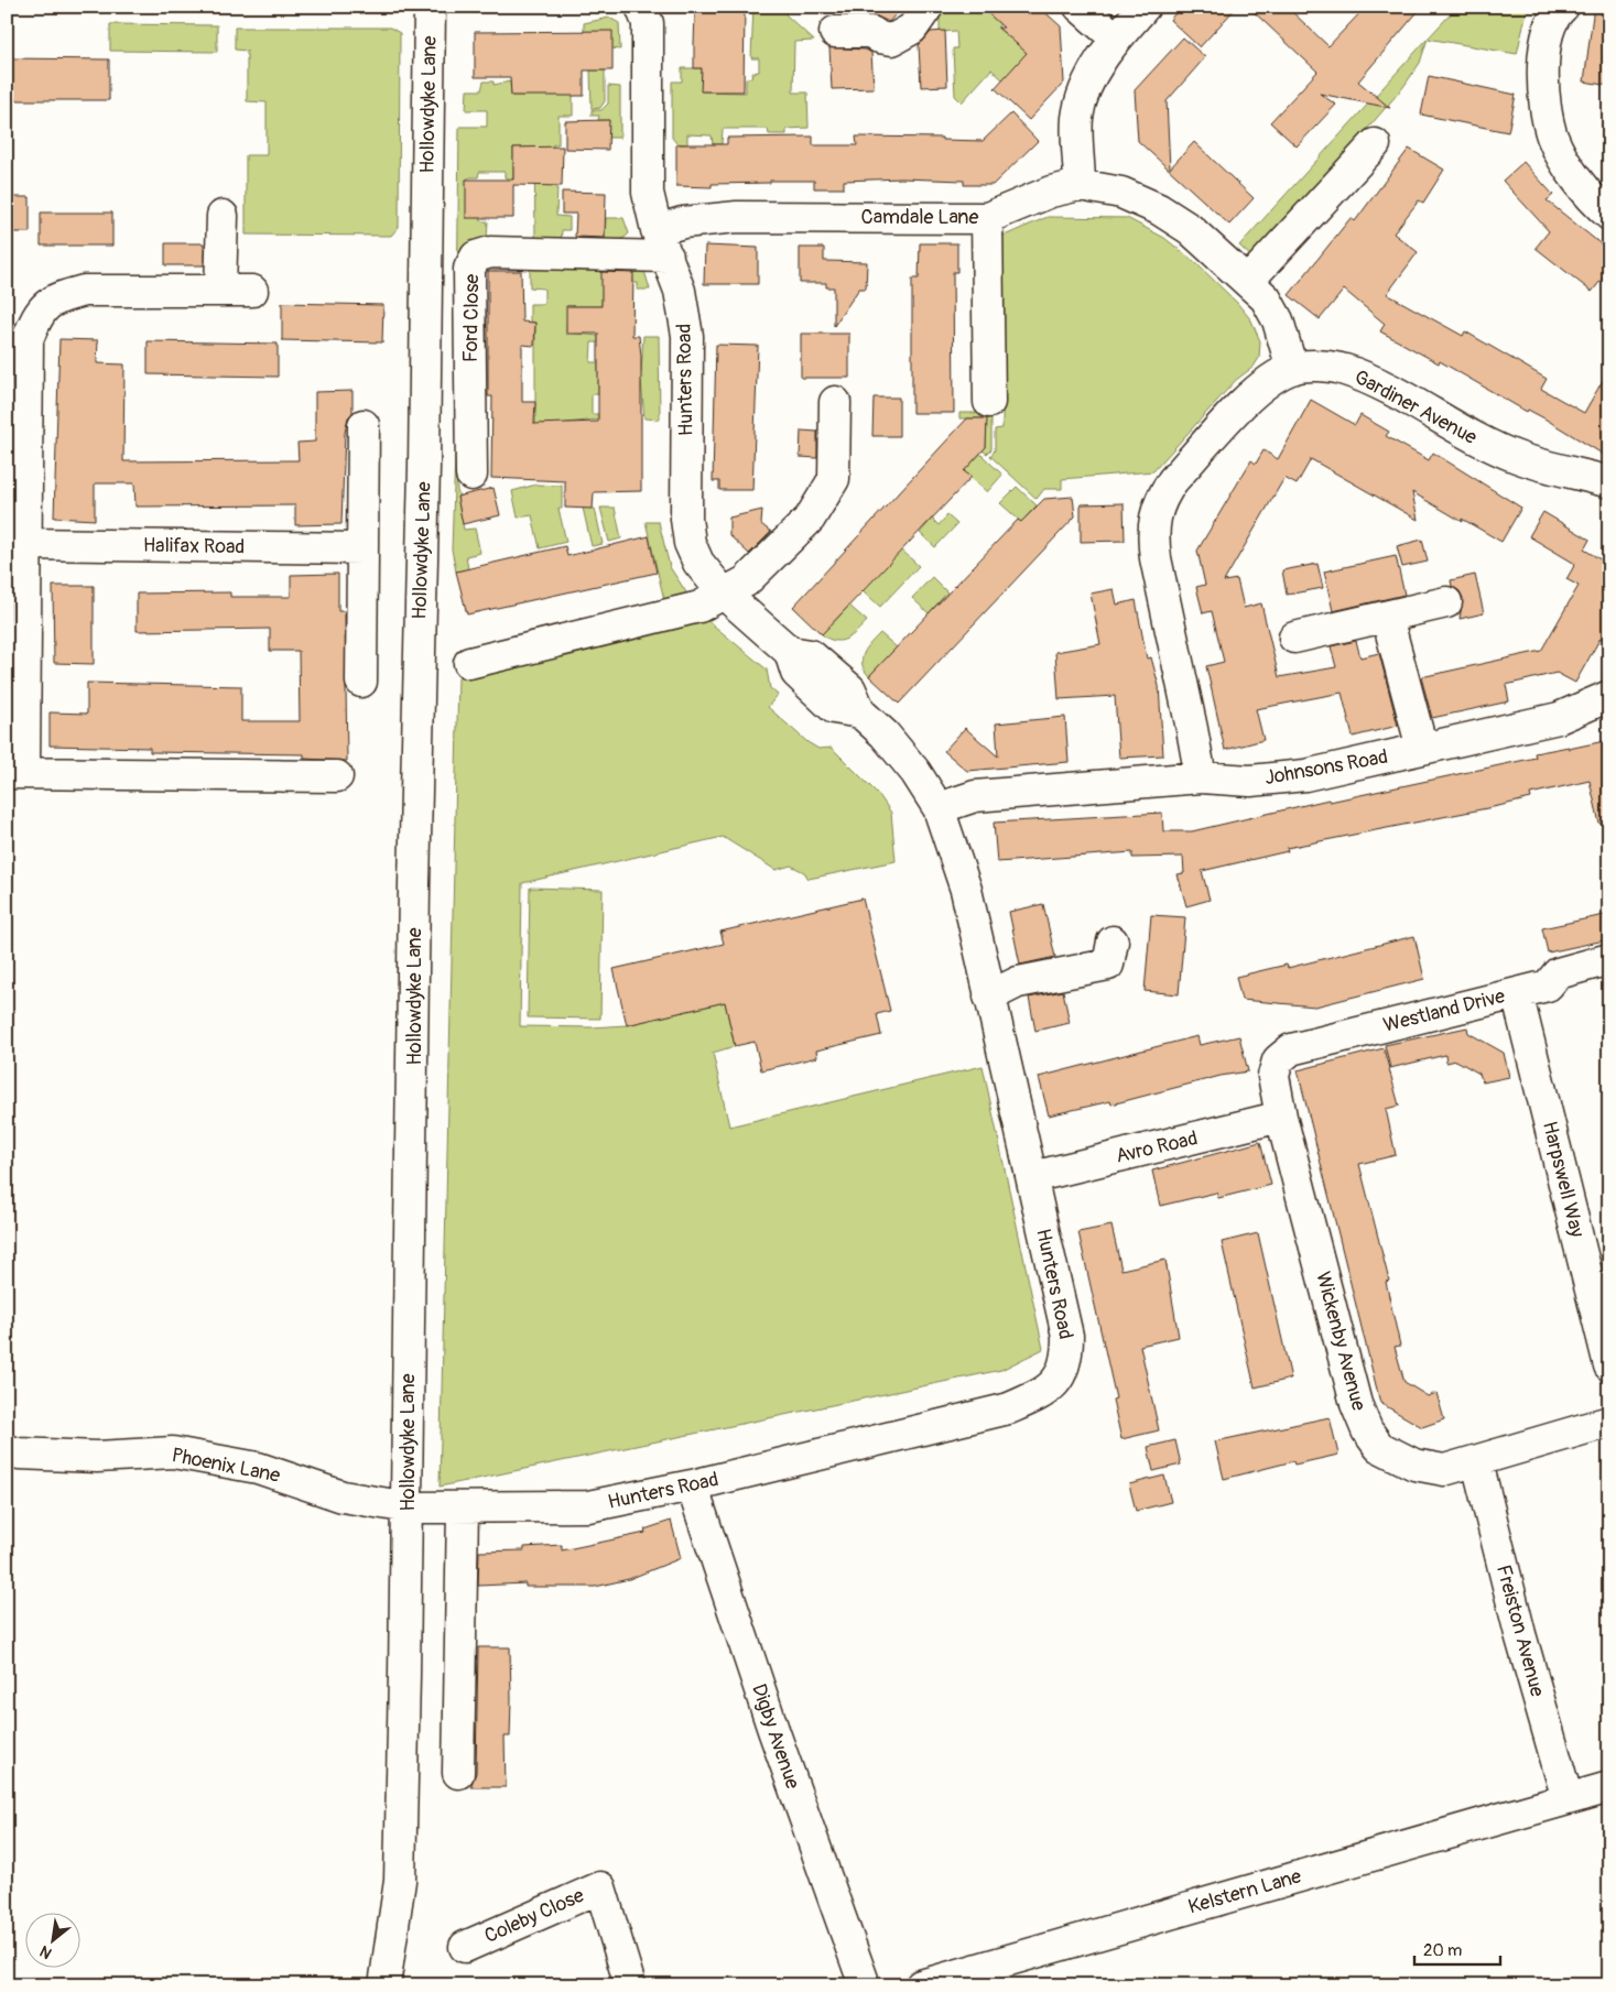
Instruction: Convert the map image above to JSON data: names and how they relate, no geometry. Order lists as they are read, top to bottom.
{
  "streets": {
    "street": [
      "Hollowdyke Lane",
      "Camdale Lane",
      "Ford Close",
      "Hunters Road",
      "Gardiner Avenue",
      "Halifax Road",
      "Johnsons Road",
      "Westland Drive",
      "Avro Road",
      "Harpswell Way",
      "Wickenby Avenue",
      "Phoenix Lane",
      "Freiston Avenue",
      "Digby Avenue",
      "Kelstern Lane",
      "Coleby Close"
    ]
  },
  "crossings": [
    ["Hollowdyke Lane", "Hunters Road"],
    ["Hollowdyke Lane", "Phoenix Lane"],
    ["Camdale Lane", "Hunters Road"],
    ["Camdale Lane", "Gardiner Avenue"],
    ["Ford Close", "Hunters Road"],
    ["Hunters Road", "Johnsons Road"],
    ["Hunters Road", "Avro Road"],
    ["Hunters Road", "Phoenix Lane"],
    ["Hunters Road", "Digby Avenue"],
    ["Gardiner Avenue", "Johnsons Road"],
    ["Westland Drive", "Harpswell Way"],
    ["Westland Drive", "Wickenby Avenue"],
    ["Avro Road", "Wickenby Avenue"],
    ["Wickenby Avenue", "Freiston Avenue"],
    ["Freiston Avenue", "Kelstern Lane"]
  ],
  "scale_bar": "20 m",
  "north": "bottom left"
}
